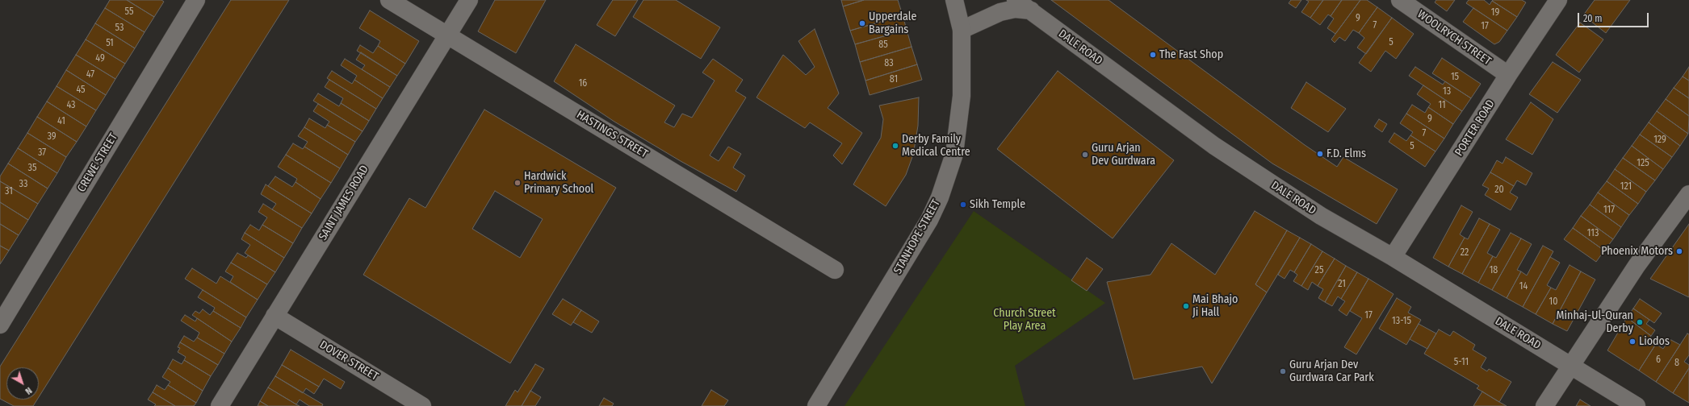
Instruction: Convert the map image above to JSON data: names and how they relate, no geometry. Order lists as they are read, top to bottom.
{
  "streets": {
    "street": [
      "WOOLRYCH STREET",
      "DALE ROAD",
      "PORTER ROAD",
      "HASTINGS STREET",
      "CREWE STREET",
      "SAINT JAMES ROAD",
      "STANHOPE STREET",
      "DOVER STREET"
    ]
  },
  "crossings": [
    ["WOOLRYCH STREET", "PORTER ROAD"],
    ["DALE ROAD", "PORTER ROAD"],
    ["HASTINGS STREET", "SAINT JAMES ROAD"],
    ["SAINT JAMES ROAD", "DOVER STREET"]
  ],
  "parks": ["Church Street Play Area"],
  "places": [
    "Upperdale Bargains",
    "The Fast Shop",
    "Derby Family Medical Centre",
    "F.D. Elms",
    "Guru Arjan Dev Gurdwara",
    "Hardwick Primary School",
    "Sikh Temple",
    "Phoenix Motors",
    "Mai Bhajo Ji Hall",
    "Minhaj-Ul-Quran Derby",
    "Liodos",
    "Guru Arjan Dev Gurdwara Car Park"
  ],
  "house_numbers": [
    "55",
    "19",
    "9",
    "7",
    "17",
    "53",
    "5",
    "51",
    "85",
    "49",
    "83",
    "47",
    "15",
    "81",
    "16",
    "45",
    "13",
    "43",
    "11",
    "9",
    "41",
    "7",
    "39",
    "129",
    "5",
    "37",
    "125",
    "35",
    "33",
    "121",
    "20",
    "31",
    "117",
    "113",
    "22",
    "25",
    "18",
    "21",
    "14",
    "10",
    "17",
    "13-15",
    "6",
    "5-11",
    "8"
  ],
  "scale_bar": "20 m",
  "north": "bottom right"
}
